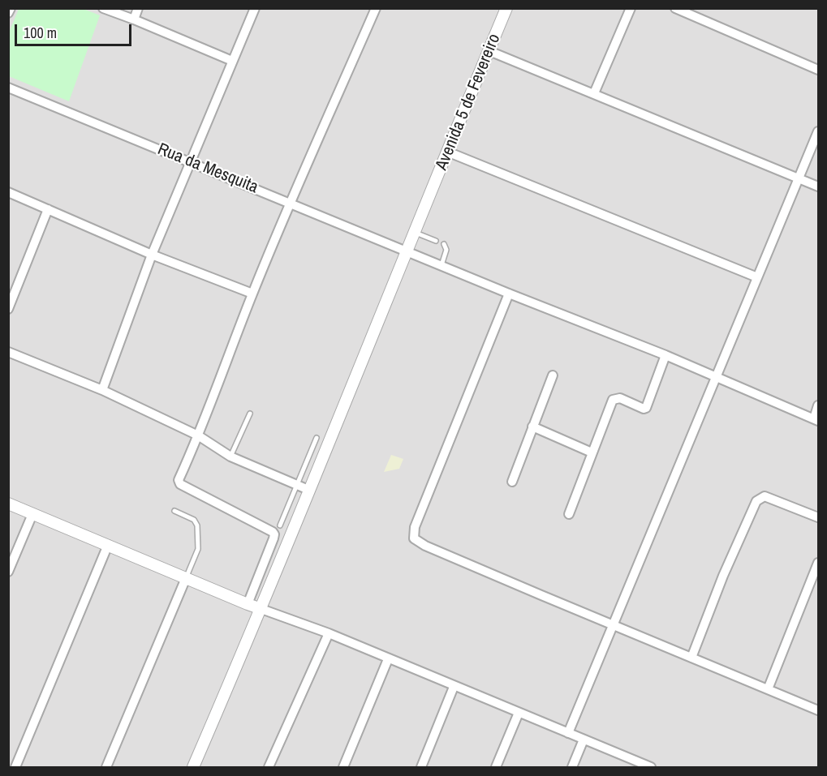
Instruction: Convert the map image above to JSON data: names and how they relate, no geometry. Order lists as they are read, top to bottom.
{
  "streets": {
    "street": ["Avenida 5 de Fevereiro", "Rua da Mesquita"]
  },
  "crossings": [
    ["Avenida 5 de Fevereiro", "Rua da Mesquita"]
  ],
  "scale_bar": "100 m"
}
